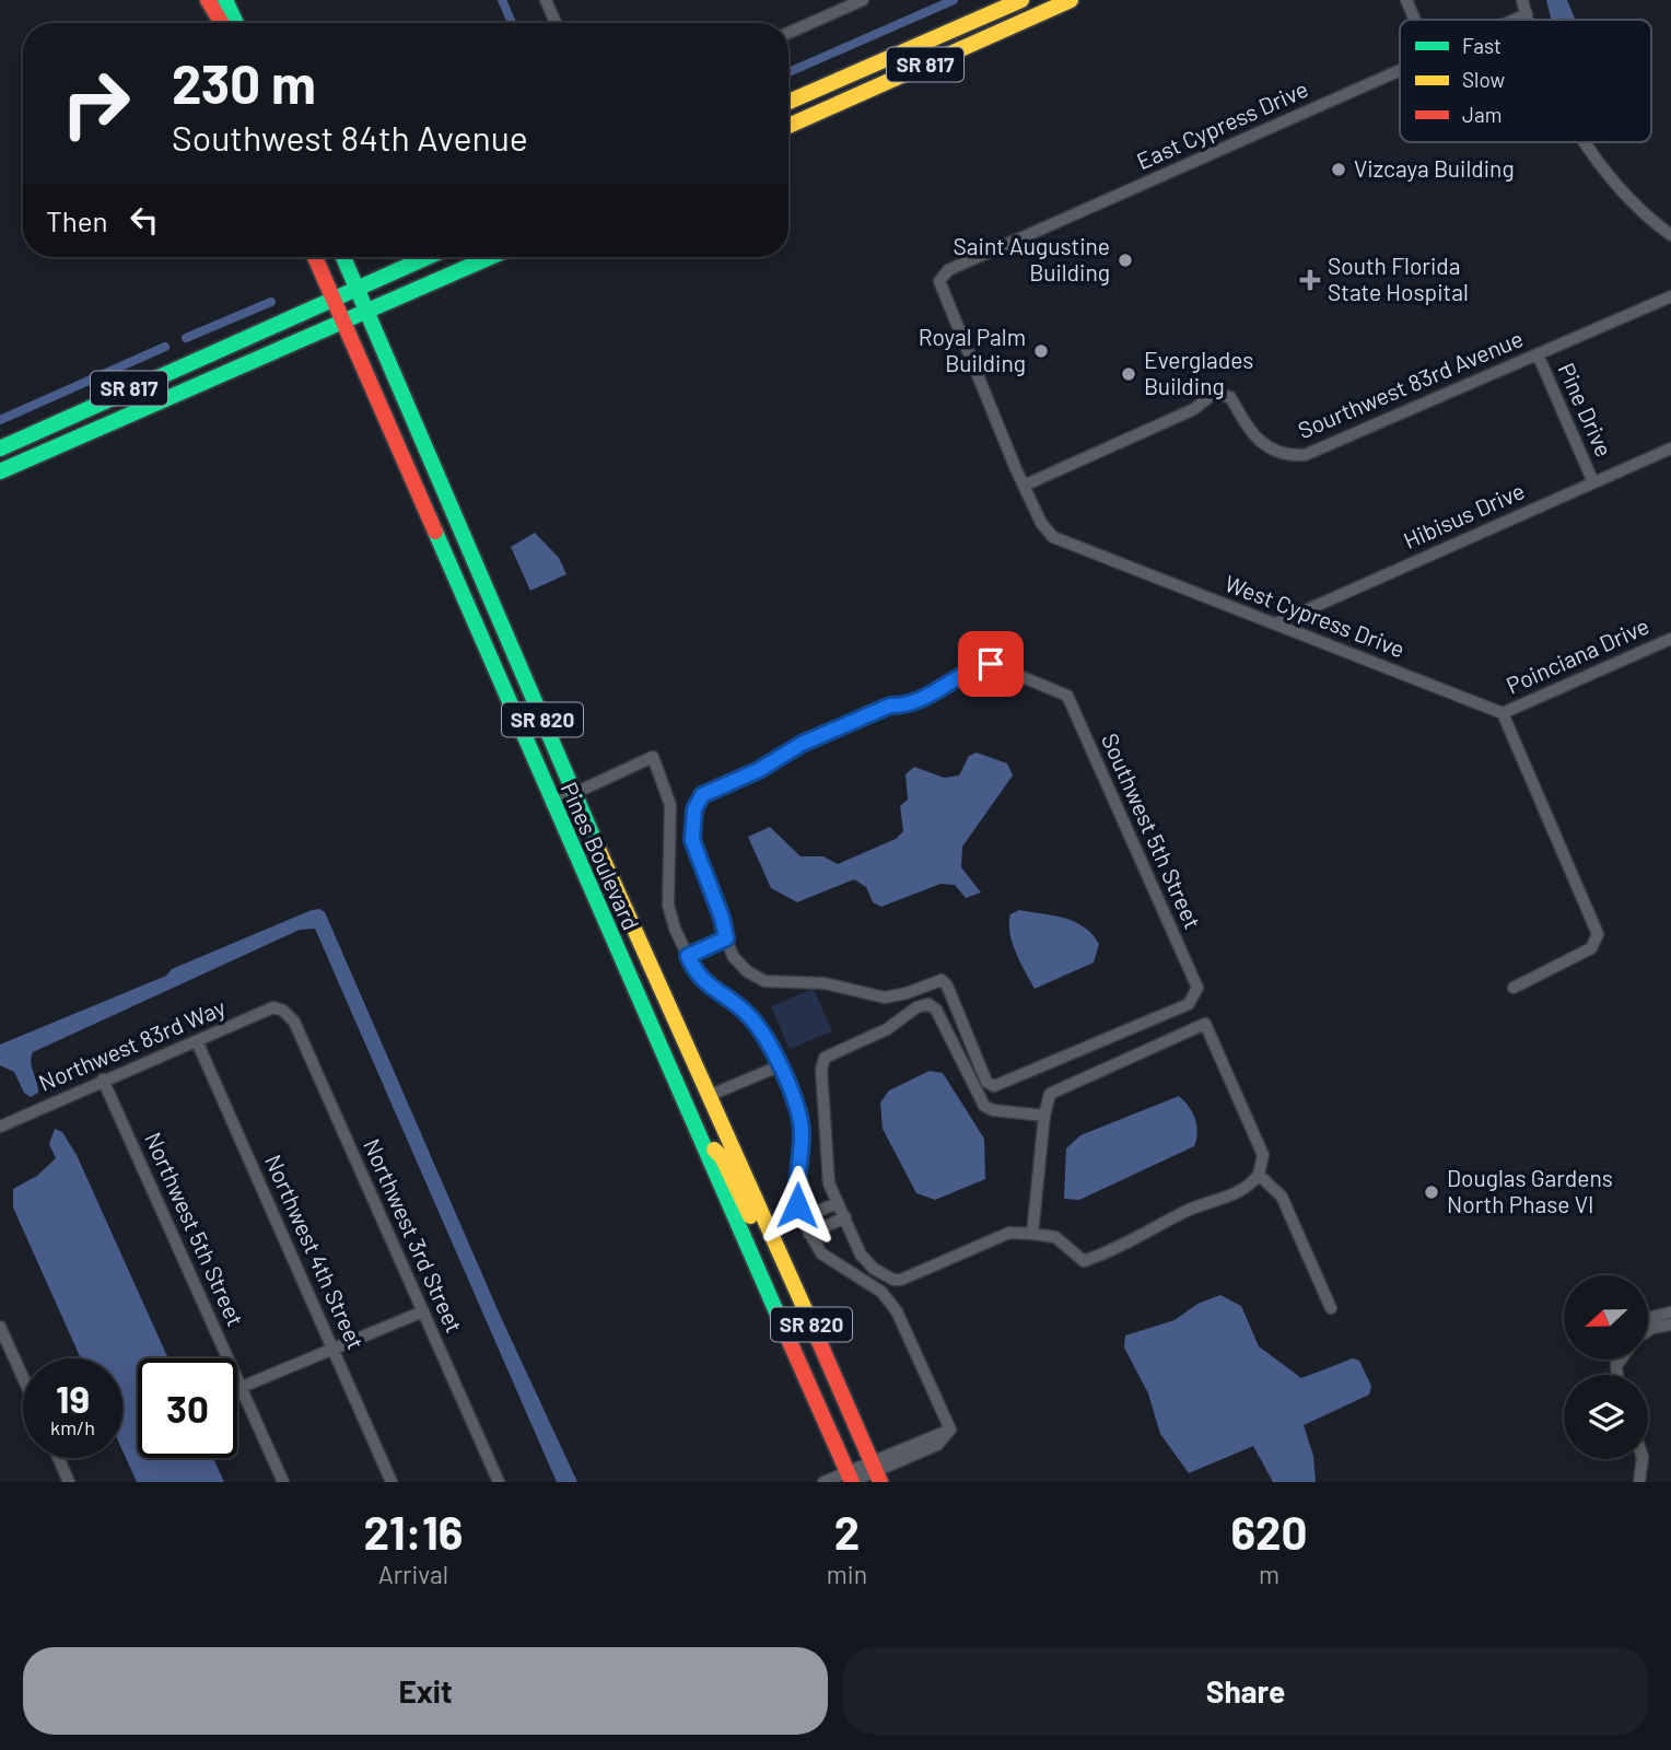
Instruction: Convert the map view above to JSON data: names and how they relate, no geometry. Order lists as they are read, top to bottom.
{
  "streets": {
    "main road": ["SR 817", "SR 820", "Pines Boulevard"],
    "street": [
      "East Cypress Drive",
      "Sourthwest 83rd Avenue",
      "Pine Drive",
      "Hibisus Drive",
      "West Cypress Drive",
      "Poinciana Drive",
      "Southwest 5th Street",
      "Northwest 83rd Way",
      "Northwest 5th Street",
      "Northwest 3rd Street",
      "Northwest 4th Street"
    ]
  },
  "crossings": [
    ["SR 817", "Pines Boulevard"],
    ["East Cypress Drive", "West Cypress Drive"],
    ["Sourthwest 83rd Avenue", "Pine Drive"],
    ["Sourthwest 83rd Avenue", "West Cypress Drive"],
    ["Pine Drive", "Hibisus Drive"],
    ["Hibisus Drive", "West Cypress Drive"],
    ["West Cypress Drive", "Poinciana Drive"],
    ["Northwest 83rd Way", "Northwest 5th Street"],
    ["Northwest 83rd Way", "Northwest 3rd Street"],
    ["Northwest 83rd Way", "Northwest 4th Street"]
  ],
  "places": {
    "other": [
      "Vizcaya Building",
      "Saint Augustine Building",
      "Royal Palm Building",
      "Everglades Building",
      "Douglas Gardens North Phase VI"
    ],
    "health": ["South Florida State Hospital"]
  },
  "legend": ["Fast", "Slow", "Jam"],
  "north": "left",
  "page": {
    "turn": ["230 m", "Southwest 84th Avenue"],
    "then": "Then",
    "speed": "19 km/h",
    "limit": "30",
    "eta": [
      "21:16",
      "Arrival",
      "2",
      "min",
      "620",
      "m"
    ],
    "buttons": ["Exit", "Share"]
  }
}
